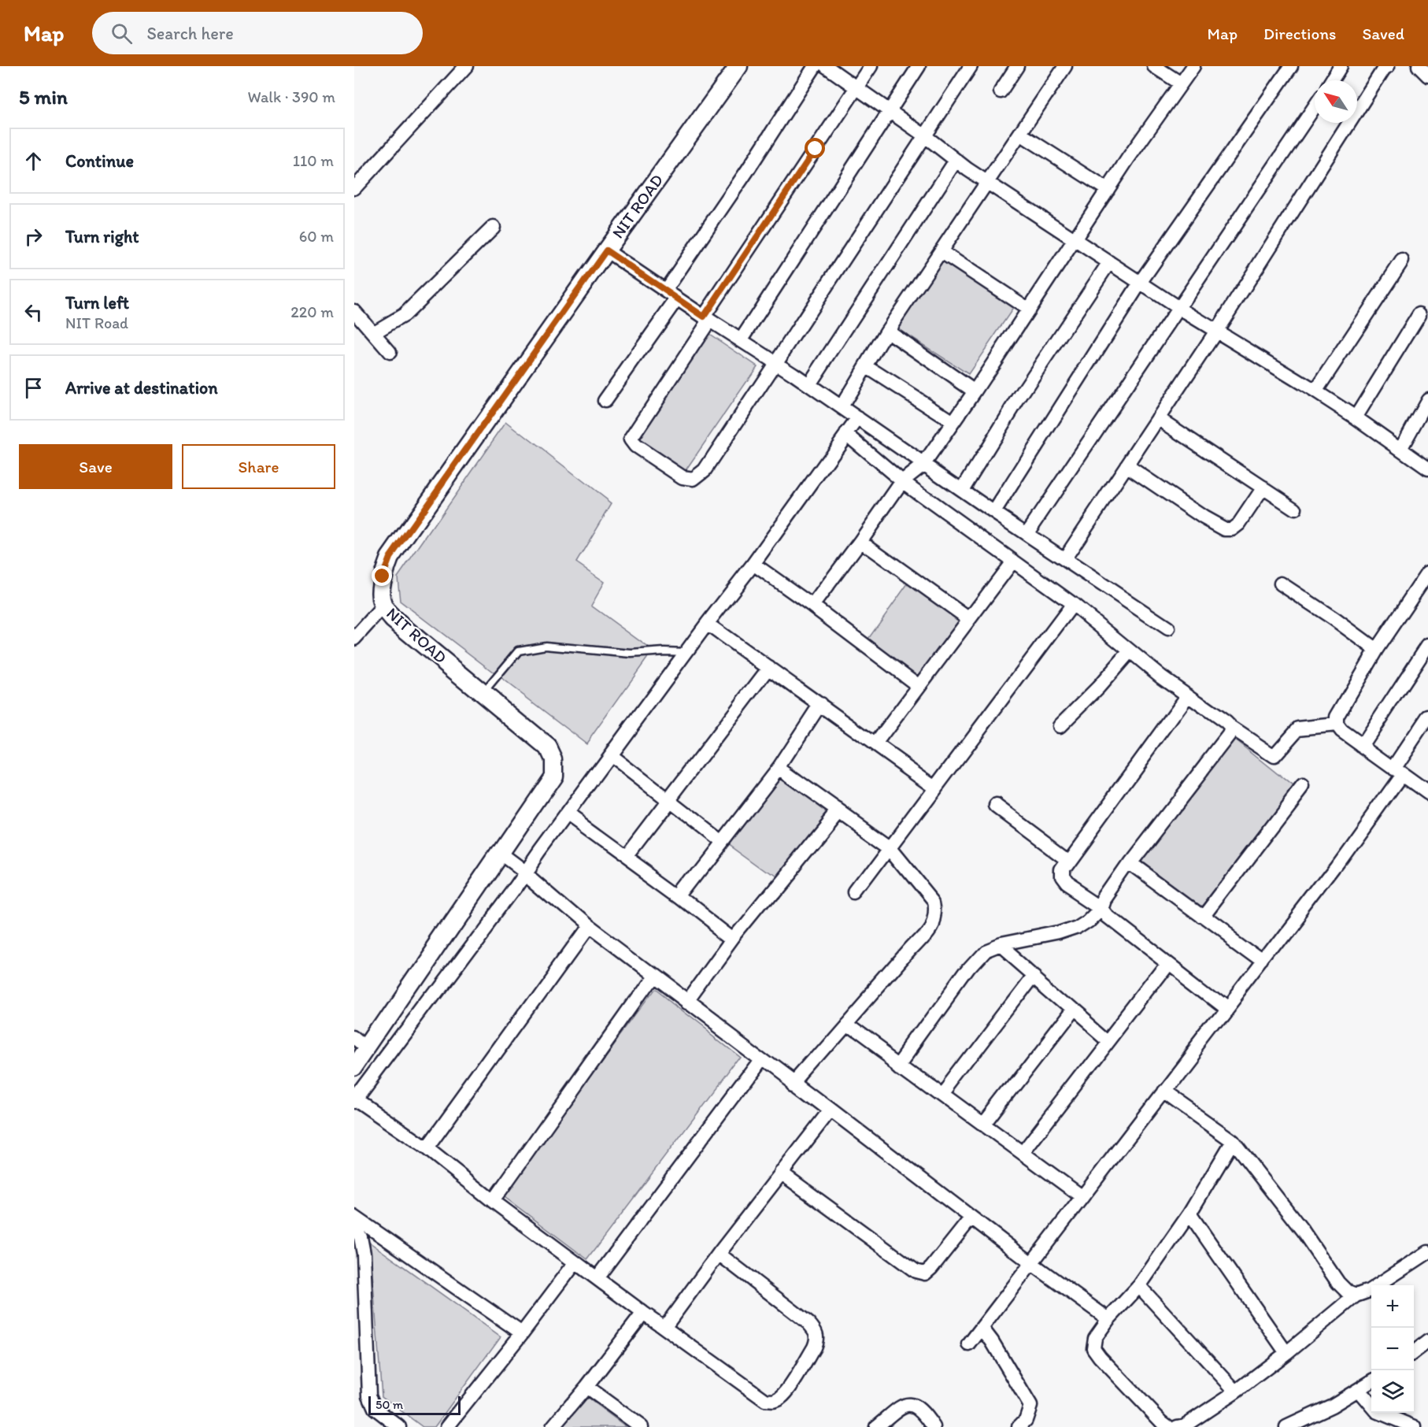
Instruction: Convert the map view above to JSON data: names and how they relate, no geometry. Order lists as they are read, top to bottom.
{
  "streets": {
    "main road": ["NIT ROAD"]
  },
  "scale_bar": "50 m",
  "north": "top left",
  "page": {
    "header": "Map",
    "search": "Search here",
    "nav": ["Map", "Directions", "Saved"],
    "heading": ["5 min", "Walk · 390 m"],
    "list": [
      ["Continue", "110 m"],
      ["Turn right", "60 m"],
      ["Turn left", "NIT Road", "220 m"],
      "Arrive at destination"
    ],
    "buttons": ["Save", "Share"],
    "map_buttons": ["+", "−"],
    "scale": "50 m"
  }
}
